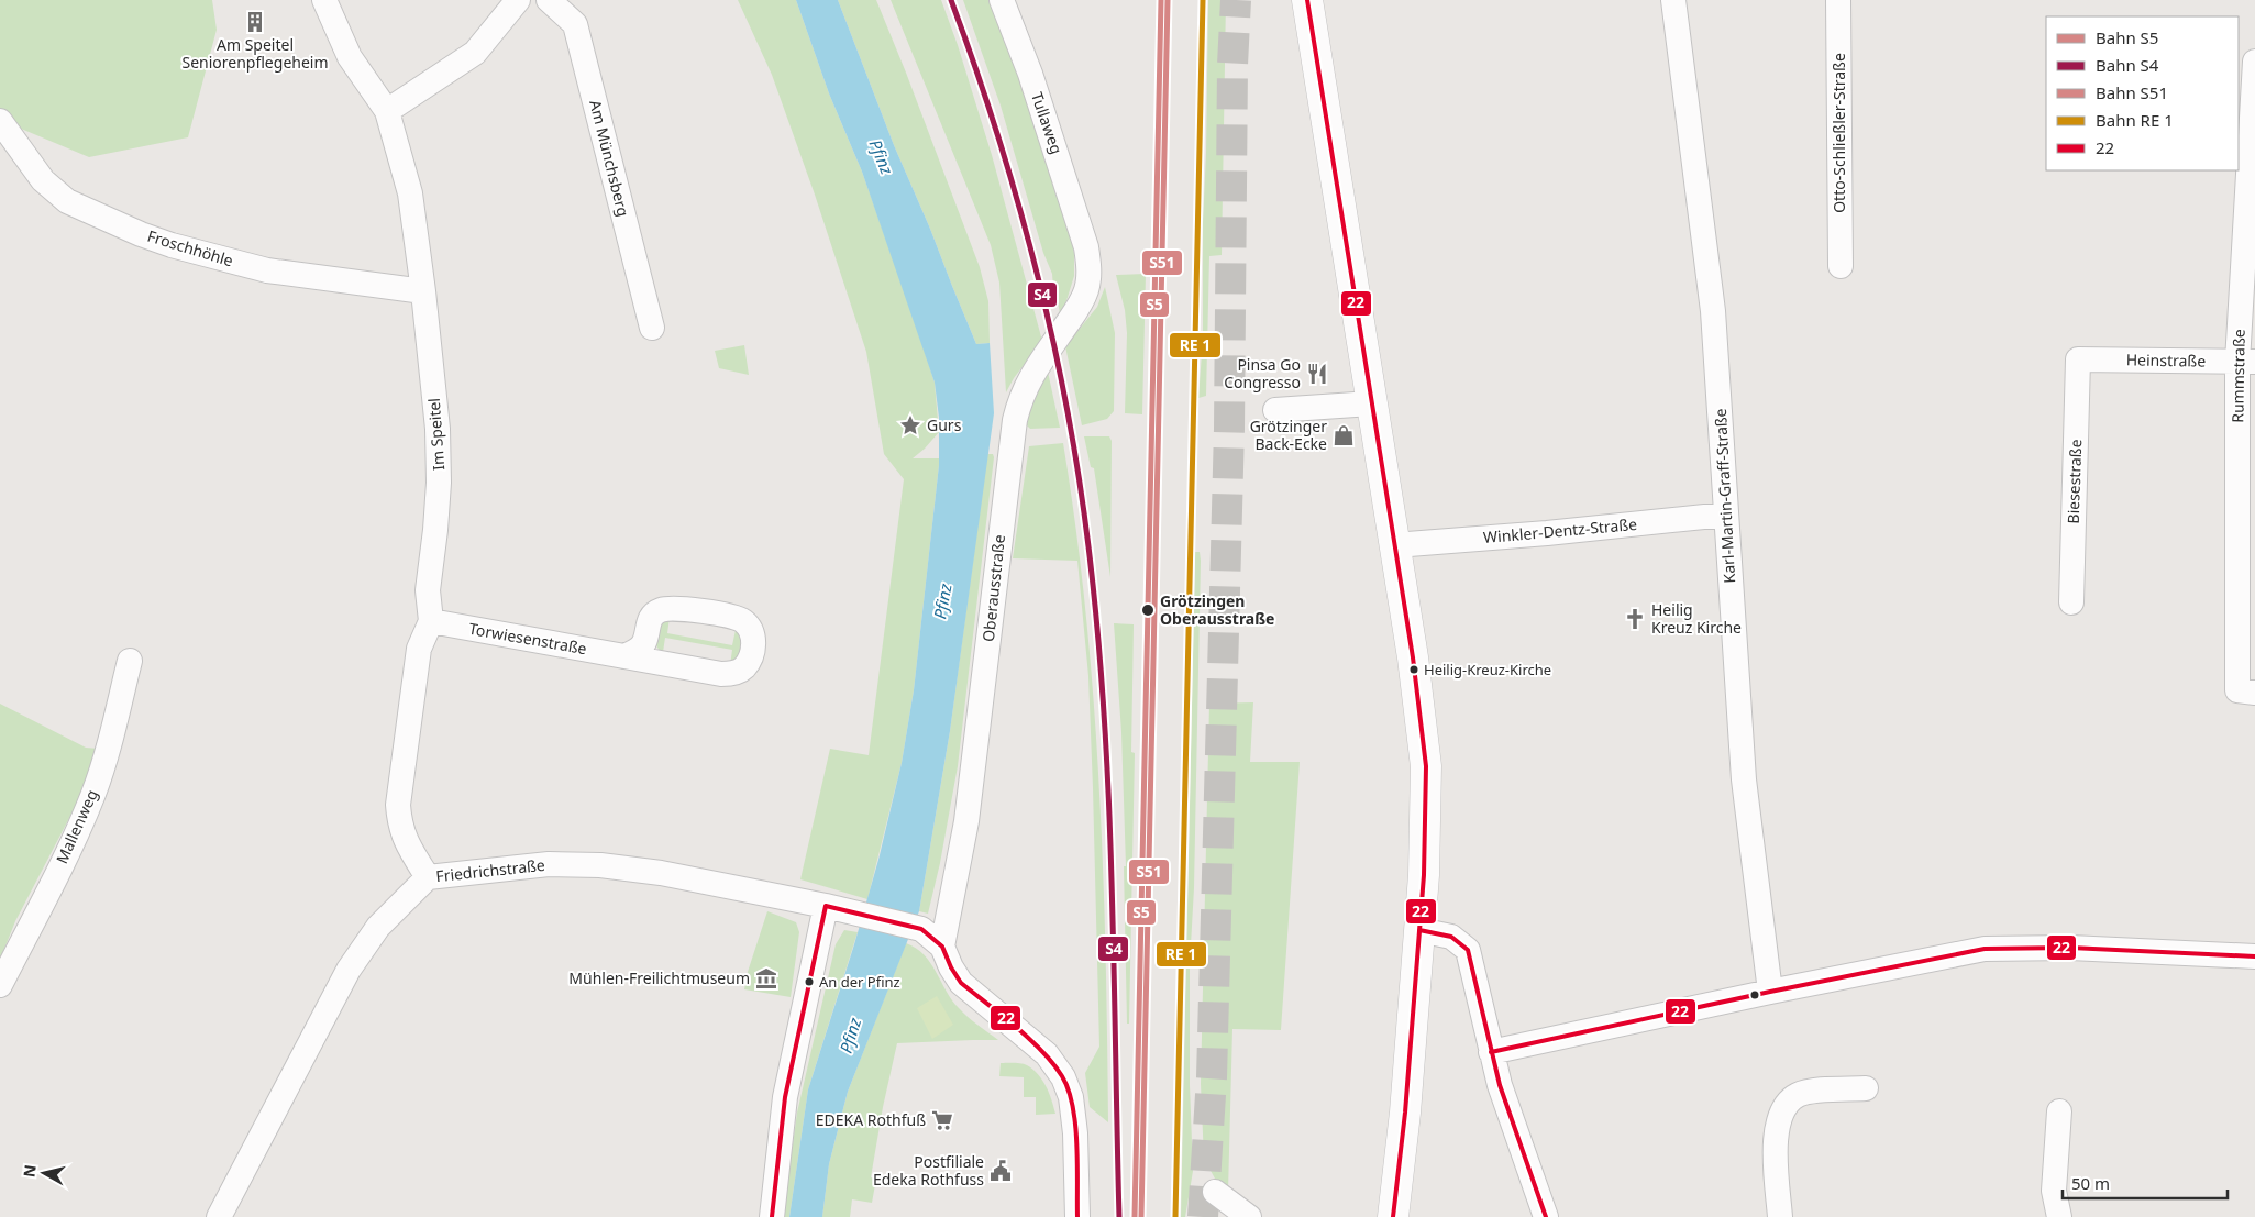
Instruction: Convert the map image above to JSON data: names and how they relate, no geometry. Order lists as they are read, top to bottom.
{
  "streets": {
    "street": [
      "Tullaweg",
      "Otto-Schließler-Straße",
      "Am Münchsberg",
      "Froschhöhle",
      "Heinstraße",
      "Rummstraße",
      "Im Speitel",
      "Biesestraße",
      "Karl-Martin-Graff-Straße",
      "Winkler-Dentz-Straße",
      "Oberausstraße",
      "Torwiesenstraße",
      "Mallenweg",
      "Friedrichstraße"
    ]
  },
  "crossings": [
    ["Tullaweg", "Oberausstraße"],
    ["Froschhöhle", "Im Speitel"],
    ["Heinstraße", "Rummstraße"],
    ["Heinstraße", "Biesestraße"],
    ["Im Speitel", "Torwiesenstraße"],
    ["Im Speitel", "Friedrichstraße"],
    ["Karl-Martin-Graff-Straße", "Winkler-Dentz-Straße"],
    ["Oberausstraße", "Friedrichstraße"]
  ],
  "water": ["Pfinz"],
  "places": {
    "building": ["Am Speitel Seniorenpflegeheim"],
    "restaurant": ["Pinsa Go Congresso"],
    "place": ["Gurs"],
    "shop": ["Grötzinger Back-Ecke"],
    "other": ["Grötzingen Oberausstraße", "Heilig-Kreuz-Kirche", "An der Pfinz"],
    "church": ["Heilig Kreuz Kirche"],
    "museum": ["Mühlen-Freilichtmuseum"],
    "supermarket": ["EDEKA Rothfuß"],
    "public building": ["Postfiliale Edeka Rothfuss"]
  },
  "lines": [
    "rail line S5",
    "rail line S4",
    "rail line S51",
    "transit line 22"
  ],
  "legend": [
    "Bahn S5",
    "Bahn S4",
    "Bahn S51",
    "Bahn RE 1",
    "22"
  ],
  "scale_bar": "50 m",
  "north": "left"
}
